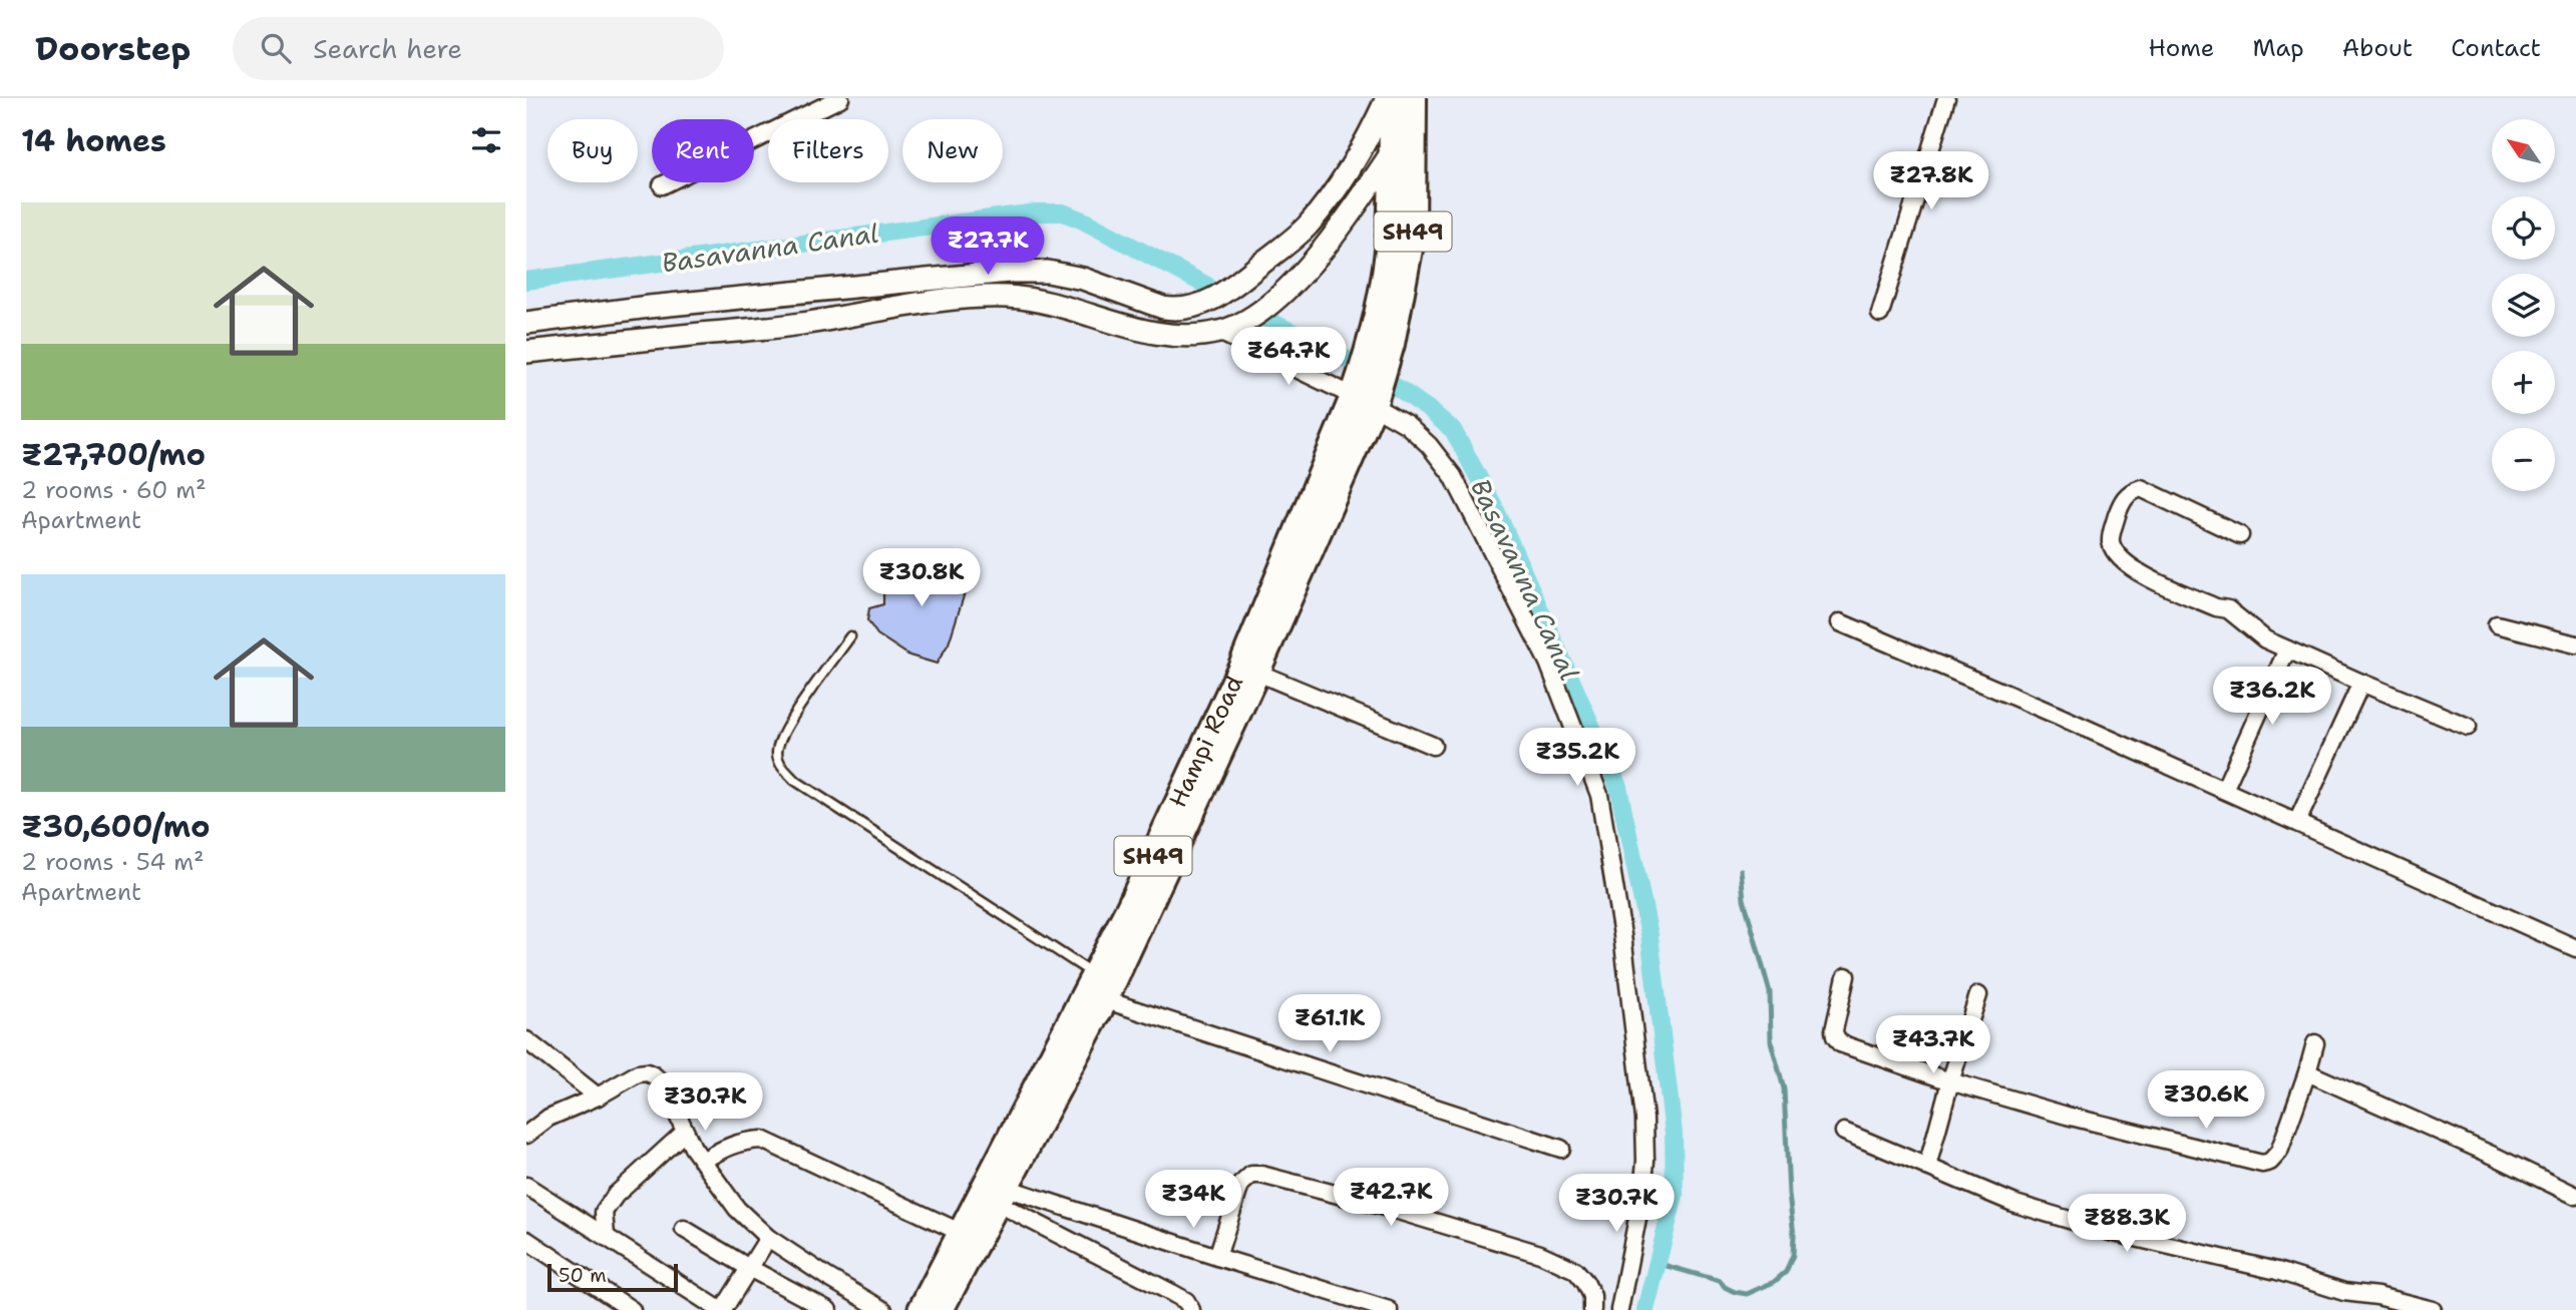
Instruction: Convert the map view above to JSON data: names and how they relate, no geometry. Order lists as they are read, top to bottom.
{
  "streets": {
    "main road": ["SH49", "Hampi Road"]
  },
  "crossings": [
    ["SH49", "Hampi Road"]
  ],
  "water": ["Basavanna Canal"],
  "scale_bar": "50 m",
  "north": "top left",
  "page": {
    "header": "Doorstep",
    "search": "Search here",
    "nav": [
      "Home",
      "Map",
      "About",
      "Contact"
    ],
    "heading": "14 homes",
    "map_buttons": ["+", "−"],
    "chip": [
      "Buy",
      "Rent",
      "Filters",
      "New"
    ],
    "price": [
      "₹27.8K",
      "₹27.7K",
      "₹64.7K",
      "₹30.8K",
      "₹36.2K",
      "₹35.2K",
      "₹61.1K",
      "₹43.7K",
      "₹30.6K",
      "₹30.7K",
      "₹42.7K",
      "₹34K",
      "₹30.7K",
      "₹88.3K"
    ],
    "list": [
      {
        "name": "₹27,700/mo",
        "note": "2 rooms · 60 m² · Apartment"
      },
      {
        "name": "₹30,600/mo",
        "note": "2 rooms · 54 m² · Apartment"
      }
    ],
    "scale": "50 m"
  }
}
